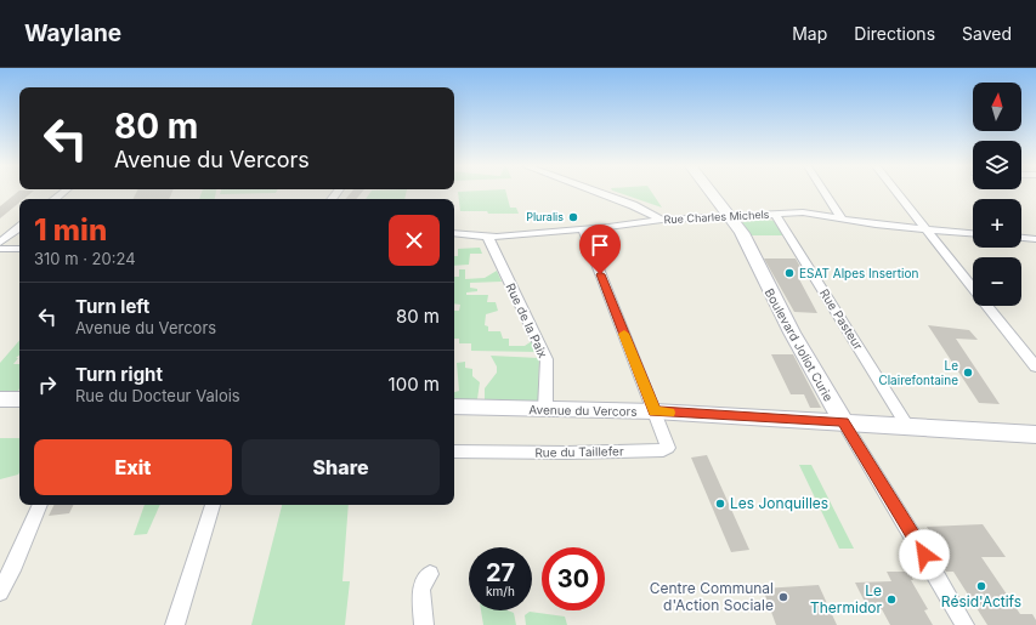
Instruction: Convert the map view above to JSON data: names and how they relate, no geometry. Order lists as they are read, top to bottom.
{
  "streets": {
    "street": [
      "Rue Charles Michels",
      "Rue Pasteur",
      "Rue de la Paix",
      "Boulevard Joliot Curie",
      "Avenue du Vercors",
      "Rue du Taillefer"
    ]
  },
  "crossings": [
    ["Rue Charles Michels", "Rue Pasteur"],
    ["Rue Charles Michels", "Rue de la Paix"],
    ["Rue Charles Michels", "Boulevard Joliot Curie"],
    ["Rue Pasteur", "Avenue du Vercors"],
    ["Rue de la Paix", "Avenue du Vercors"],
    ["Boulevard Joliot Curie", "Avenue du Vercors"],
    ["Avenue du Vercors", "Rue du Taillefer"]
  ],
  "places": [
    "Pluralis",
    "ESAT Alpes Insertion",
    "Le Clairefontaine",
    "Les Jonquilles",
    "Résid'Actifs",
    "Centre Communal d'Action Sociale",
    "Le Thermidor"
  ],
  "north": "top",
  "page": {
    "header": "Waylane",
    "nav": ["Map", "Directions", "Saved"],
    "map_buttons": ["+", "−"],
    "turn": ["80 m", "Avenue du Vercors"],
    "heading": ["1 min", "310 m · 20:24"],
    "list": [
      {
        "name": "Turn left",
        "note": "Avenue du Vercors",
        "value": "80 m"
      },
      {
        "name": "Turn right",
        "note": "Rue du Docteur Valois",
        "value": "100 m"
      }
    ],
    "buttons": ["Exit", "Share"],
    "speed": "27 km/h",
    "limit": "30"
  }
}
